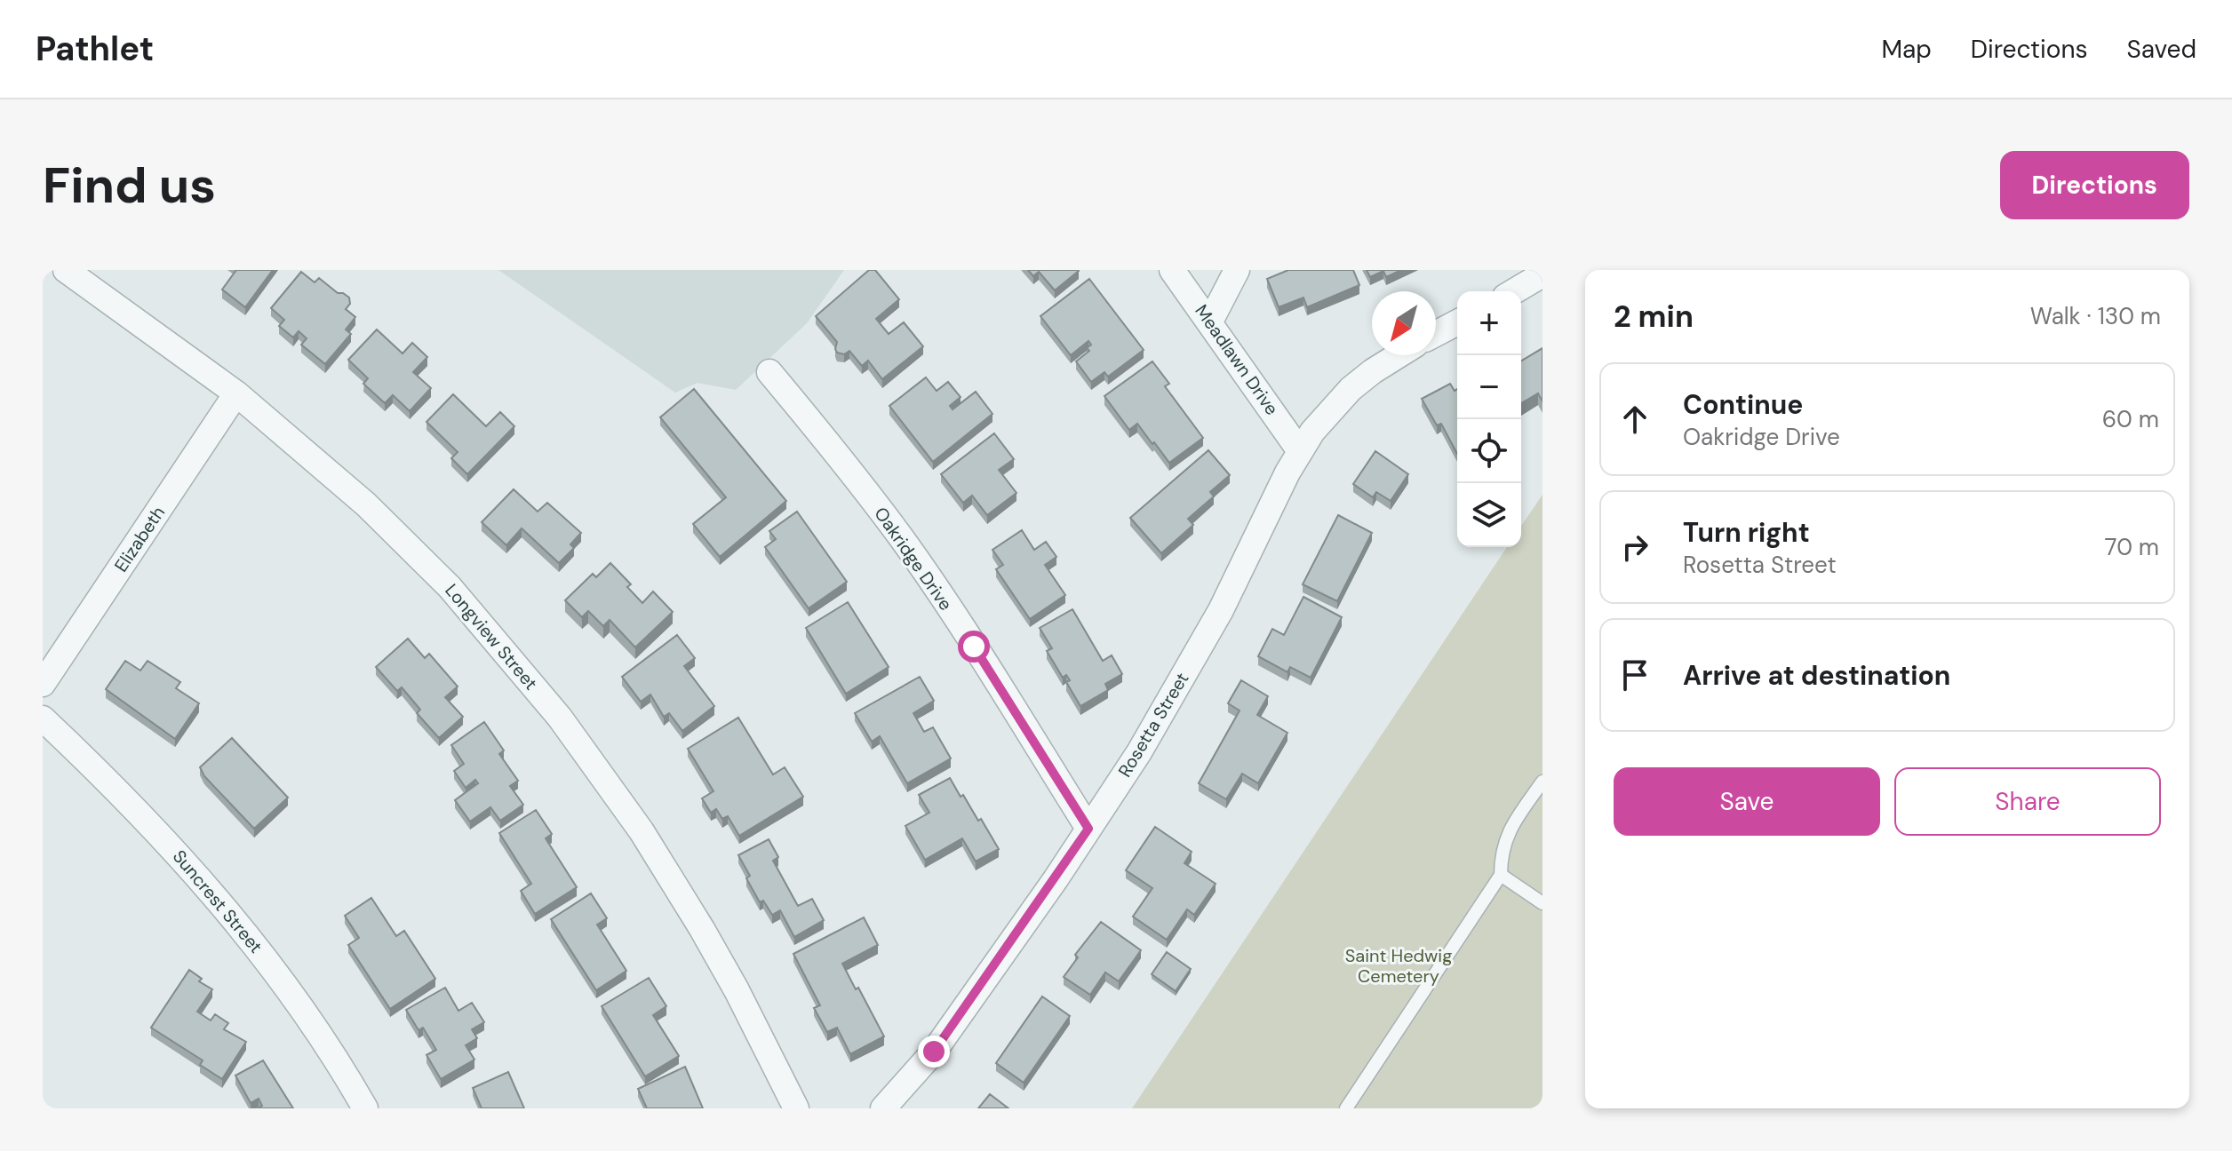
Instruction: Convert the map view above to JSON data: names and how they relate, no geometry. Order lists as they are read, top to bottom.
{
  "streets": {
    "street": [
      "Meadlawn Drive",
      "Elizabeth",
      "Oakridge Drive",
      "Longview Street",
      "Rosetta Street",
      "Suncrest Street"
    ]
  },
  "crossings": [
    ["Meadlawn Drive", "Rosetta Street"],
    ["Elizabeth", "Longview Street"],
    ["Oakridge Drive", "Rosetta Street"]
  ],
  "parks": ["Saint Hedwig Cemetery"],
  "north": "bottom left",
  "page": {
    "header": "Pathlet",
    "nav": ["Map", "Directions", "Saved"],
    "buttons": [
      "Directions",
      ["Save", "Share"]
    ],
    "title": "Find us",
    "heading": ["2 min", "Walk · 130 m"],
    "map_buttons": ["+", "−"],
    "list": [
      ["Continue", "Oakridge Drive", "60 m"],
      ["Turn right", "Rosetta Street", "70 m"],
      "Arrive at destination"
    ]
  }
}
